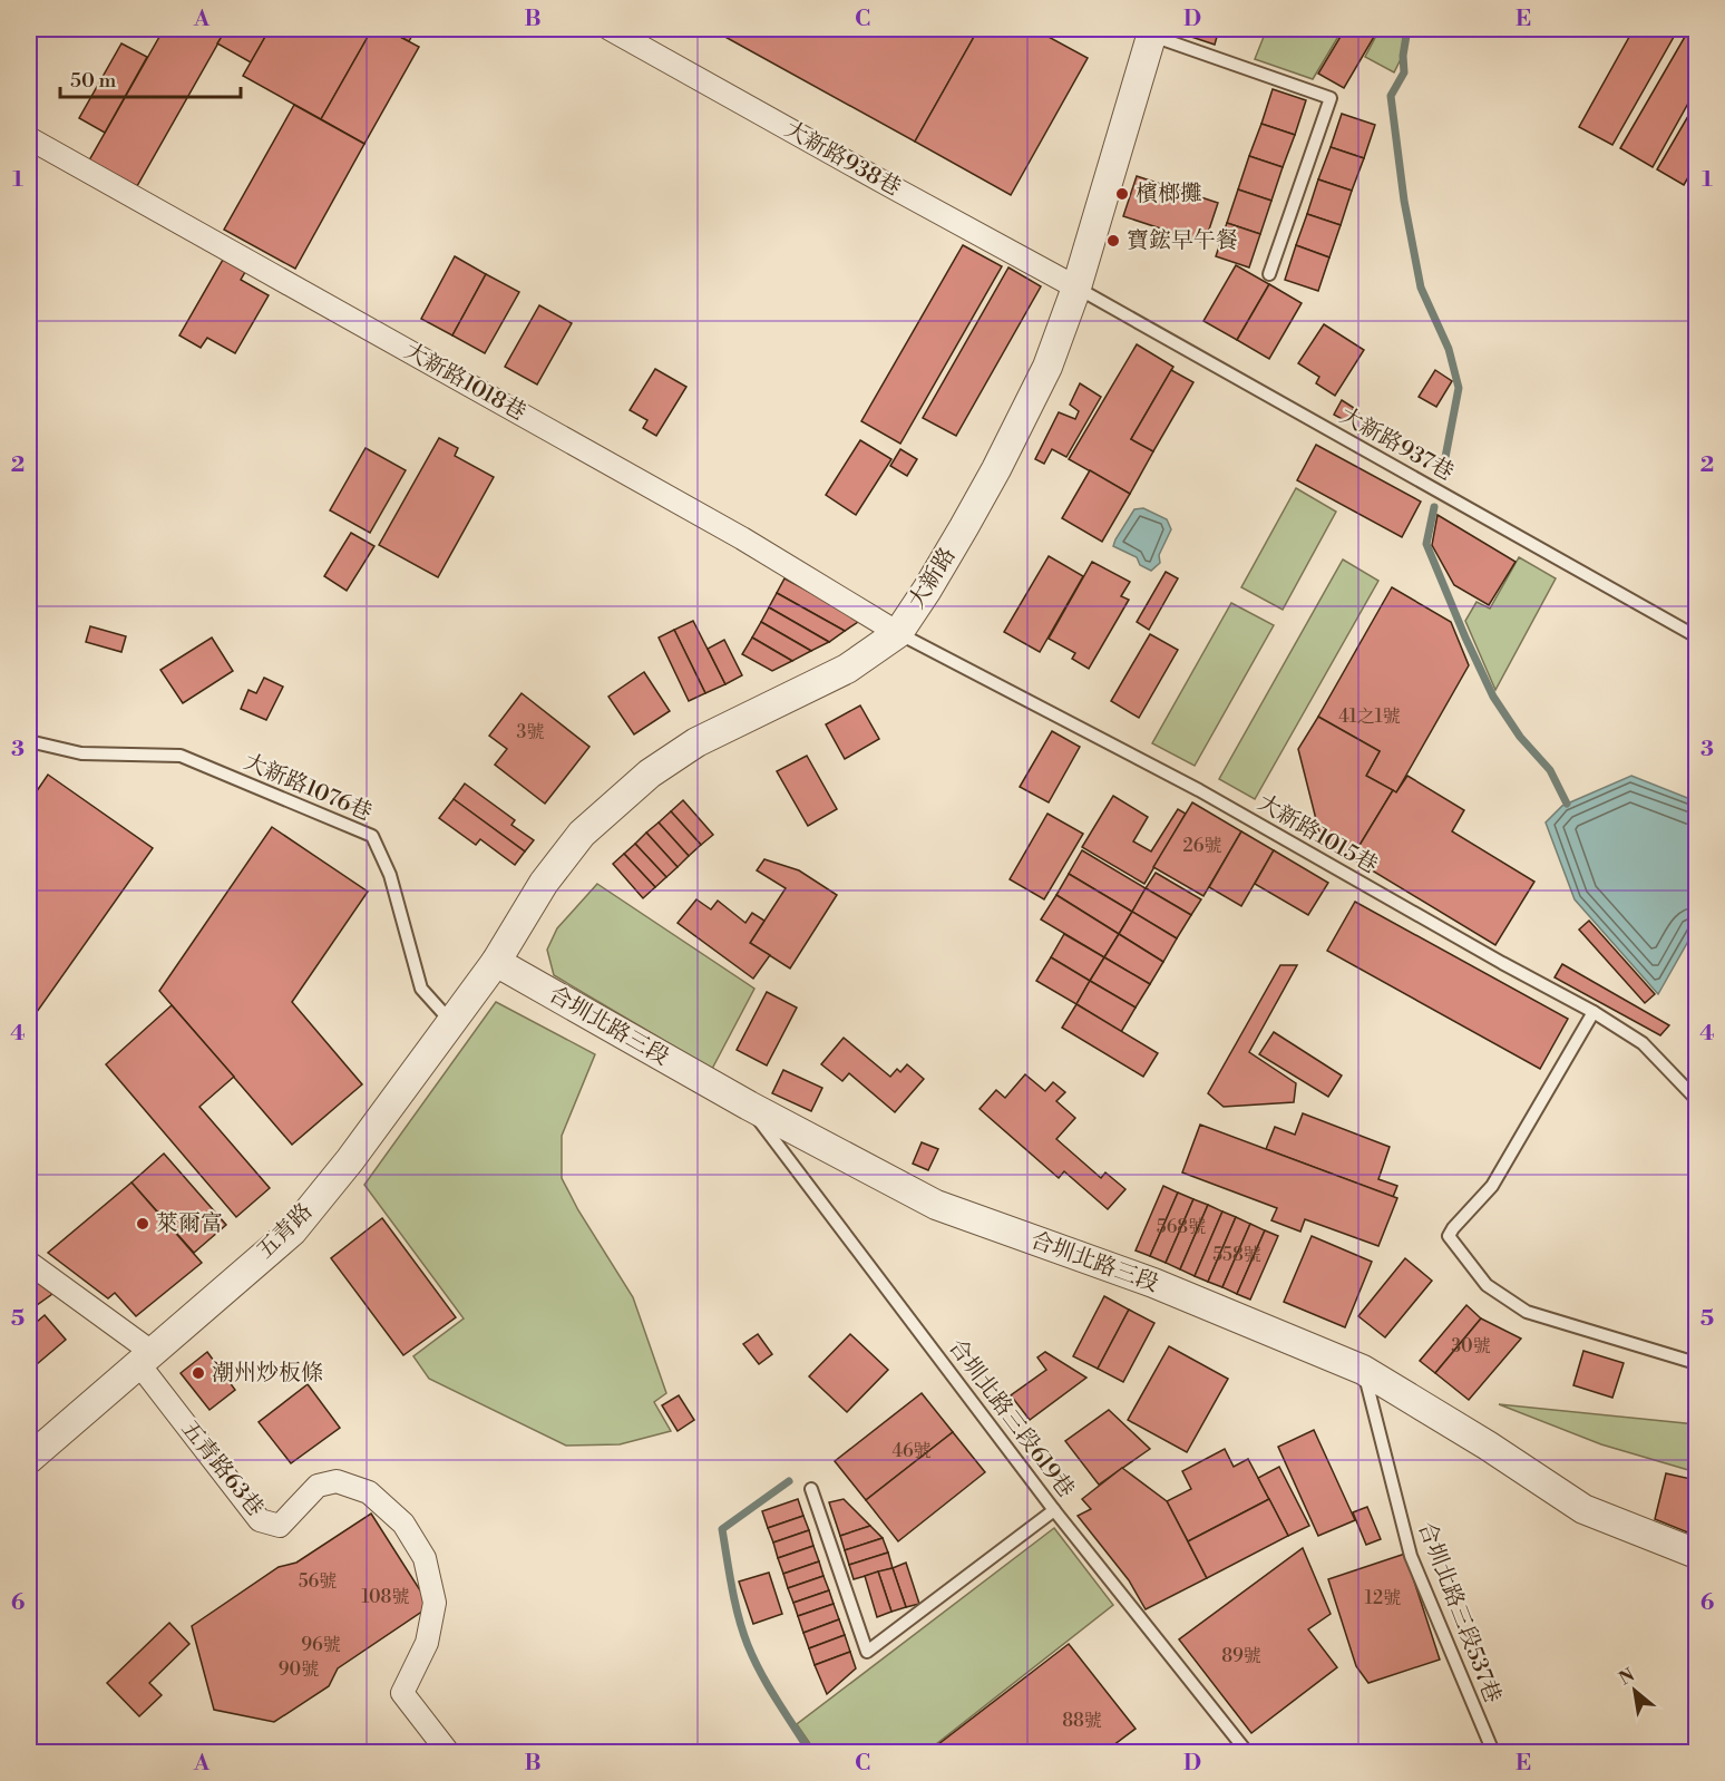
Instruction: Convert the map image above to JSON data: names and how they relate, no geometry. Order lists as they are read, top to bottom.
{
  "streets": {
    "street": [
      "大新路938巷",
      "大新路1018巷",
      "大新路",
      "合圳北路三段",
      "五青路",
      "五青路63巷"
    ],
    "lane": [
      "大新路937巷",
      "大新路1076巷",
      "大新路1015巷",
      "合圳北路三段619巷",
      "合圳北路三段537巷"
    ]
  },
  "crossings": [
    ["大新路938巷", "大新路937巷"],
    ["大新路938巷", "大新路"],
    ["大新路1018巷", "大新路"],
    ["大新路1018巷", "大新路1015巷"],
    ["大新路937巷", "大新路"],
    ["大新路", "大新路1015巷"],
    ["大新路", "合圳北路三段"],
    ["大新路", "五青路"],
    ["大新路1076巷", "五青路"],
    ["合圳北路三段", "五青路"],
    ["合圳北路三段", "合圳北路三段619巷"],
    ["合圳北路三段", "合圳北路三段537巷"],
    ["五青路", "五青路63巷"]
  ],
  "places": [
    "檳榔攤",
    "寶鋐早午餐",
    "萊爾富",
    "潮州炒板條"
  ],
  "house_numbers": [
    "41之1號",
    "3號",
    "26號",
    "568號",
    "558號",
    "30號",
    "46號",
    "56號",
    "108號",
    "12號",
    "96號",
    "89號",
    "90號",
    "88號"
  ],
  "scale_bar": "50 m",
  "north": "top left",
  "grid": {
    "columns": [
      "A",
      "B",
      "C",
      "D",
      "E"
    ],
    "rows": [
      "1",
      "2",
      "3",
      "4",
      "5",
      "6"
    ]
  }
}
